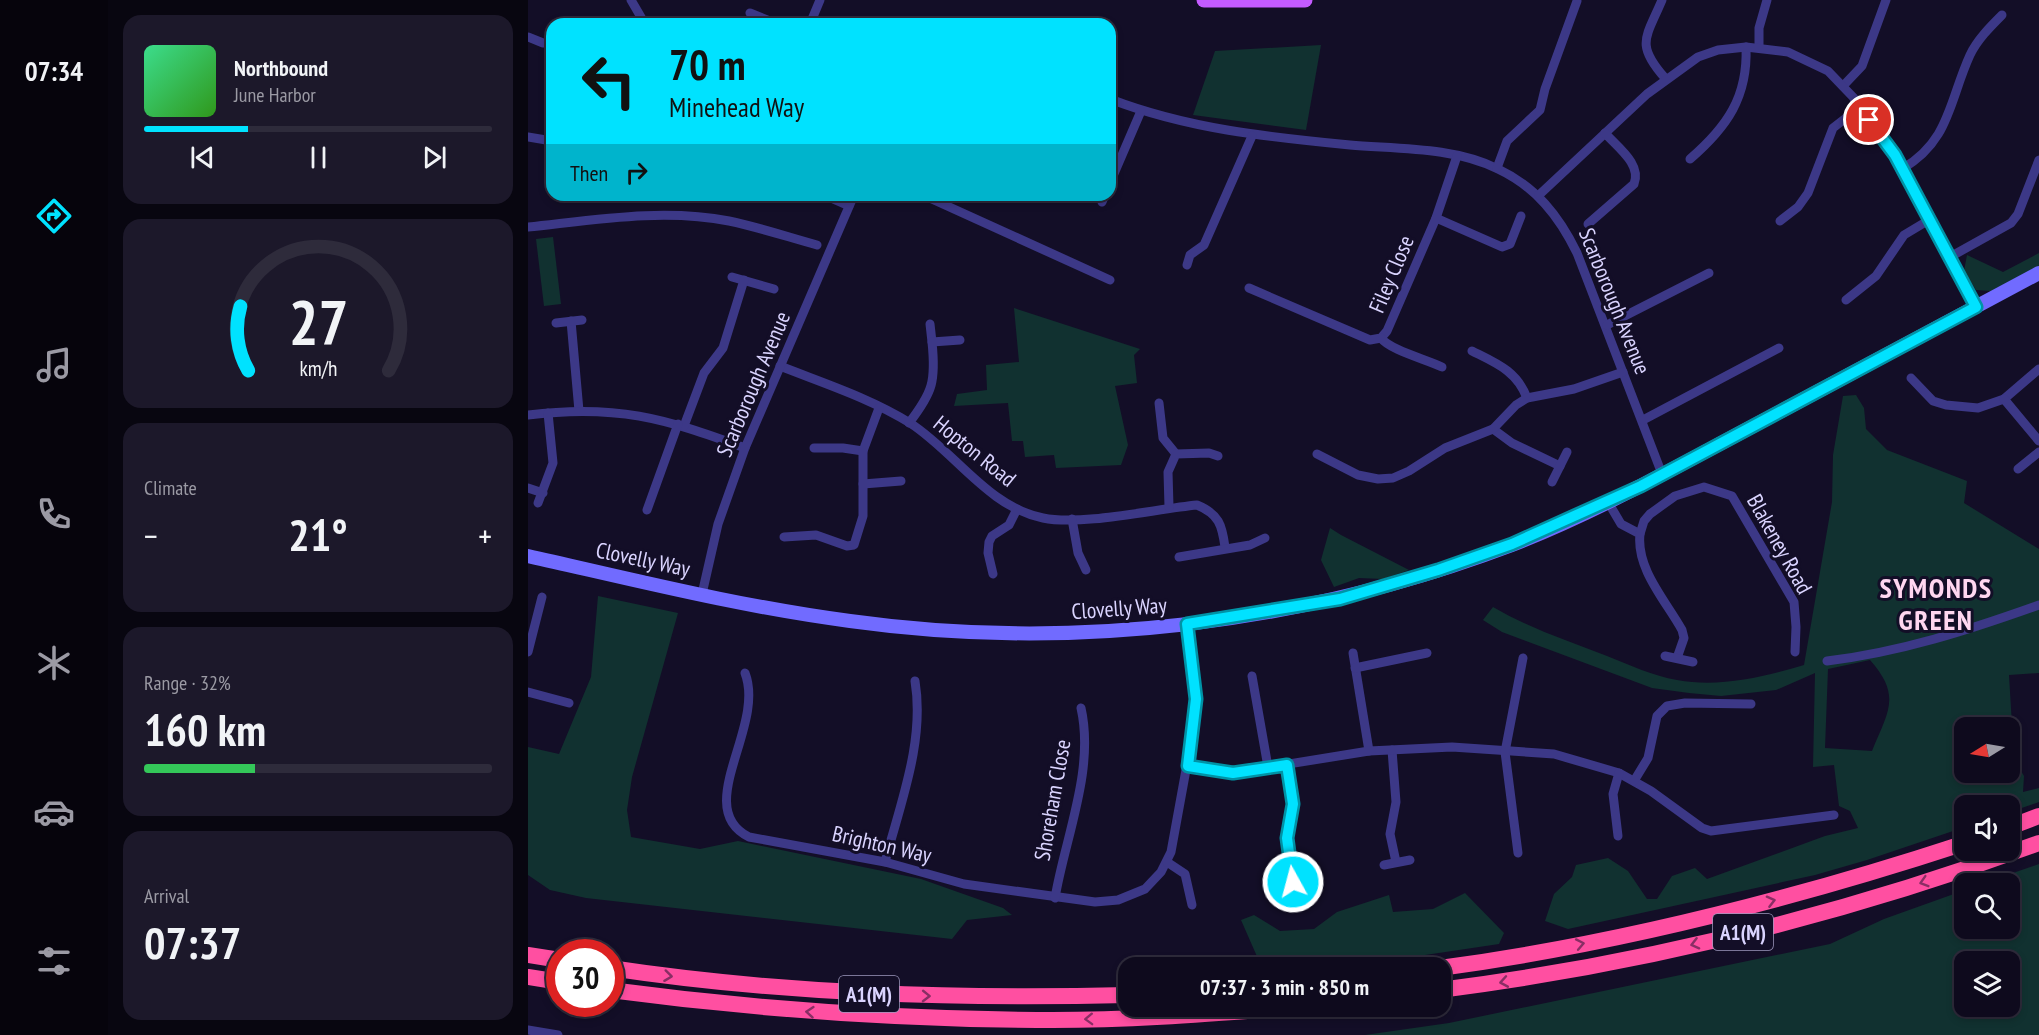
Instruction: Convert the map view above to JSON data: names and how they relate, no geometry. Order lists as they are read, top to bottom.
{
  "streets": {
    "highway": ["A1(M)"],
    "street": [
      "Filey Close",
      "Scarborough Avenue",
      "Hopton Road",
      "Blakeney Road",
      "Clovelly Way",
      "Shoreham Close",
      "Brighton Way"
    ]
  },
  "crossings": [
    ["Filey Close", "Scarborough Avenue"],
    ["Scarborough Avenue", "Hopton Road"],
    ["Scarborough Avenue", "Clovelly Way"],
    ["Clovelly Way", "Brighton Way"],
    ["Shoreham Close", "Brighton Way"]
  ],
  "districts": ["SYMONDS GREEN"],
  "north": "left",
  "page": {
    "tabs": "07:34",
    "turn": ["70 m", "Minehead Way"],
    "song": ["Northbound", "June Harbor"],
    "then": "Then",
    "tile": [
      "Climate",
      ["Range · 32%", "160 km"],
      ["Arrival", "07:37"]
    ],
    "heat": ["−", "21°", "+"],
    "limit": "30",
    "trip": "07:37 · 3 min · 850 m",
    "gauge": ["27", "km/h"]
  }
}
